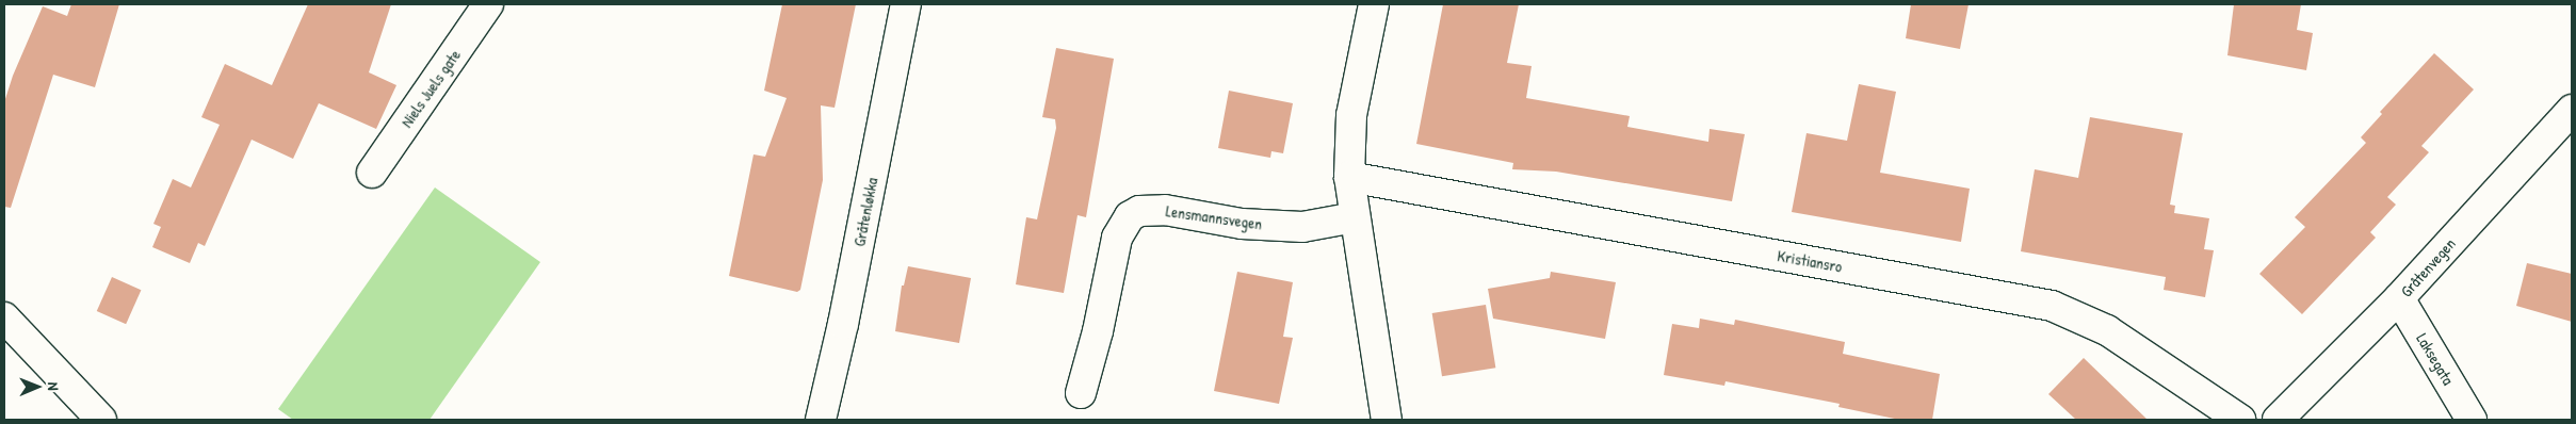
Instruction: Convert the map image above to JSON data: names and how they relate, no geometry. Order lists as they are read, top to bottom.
{
  "streets": {
    "street": [
      "Niels Juels gate",
      "Gråtenløkka",
      "Lensmannsvegen",
      "Kristiansro",
      "Gråtenvegen",
      "Laksegata"
    ]
  },
  "crossings": [
    ["Gråtenvegen", "Laksegata"]
  ],
  "north": "right"
}
